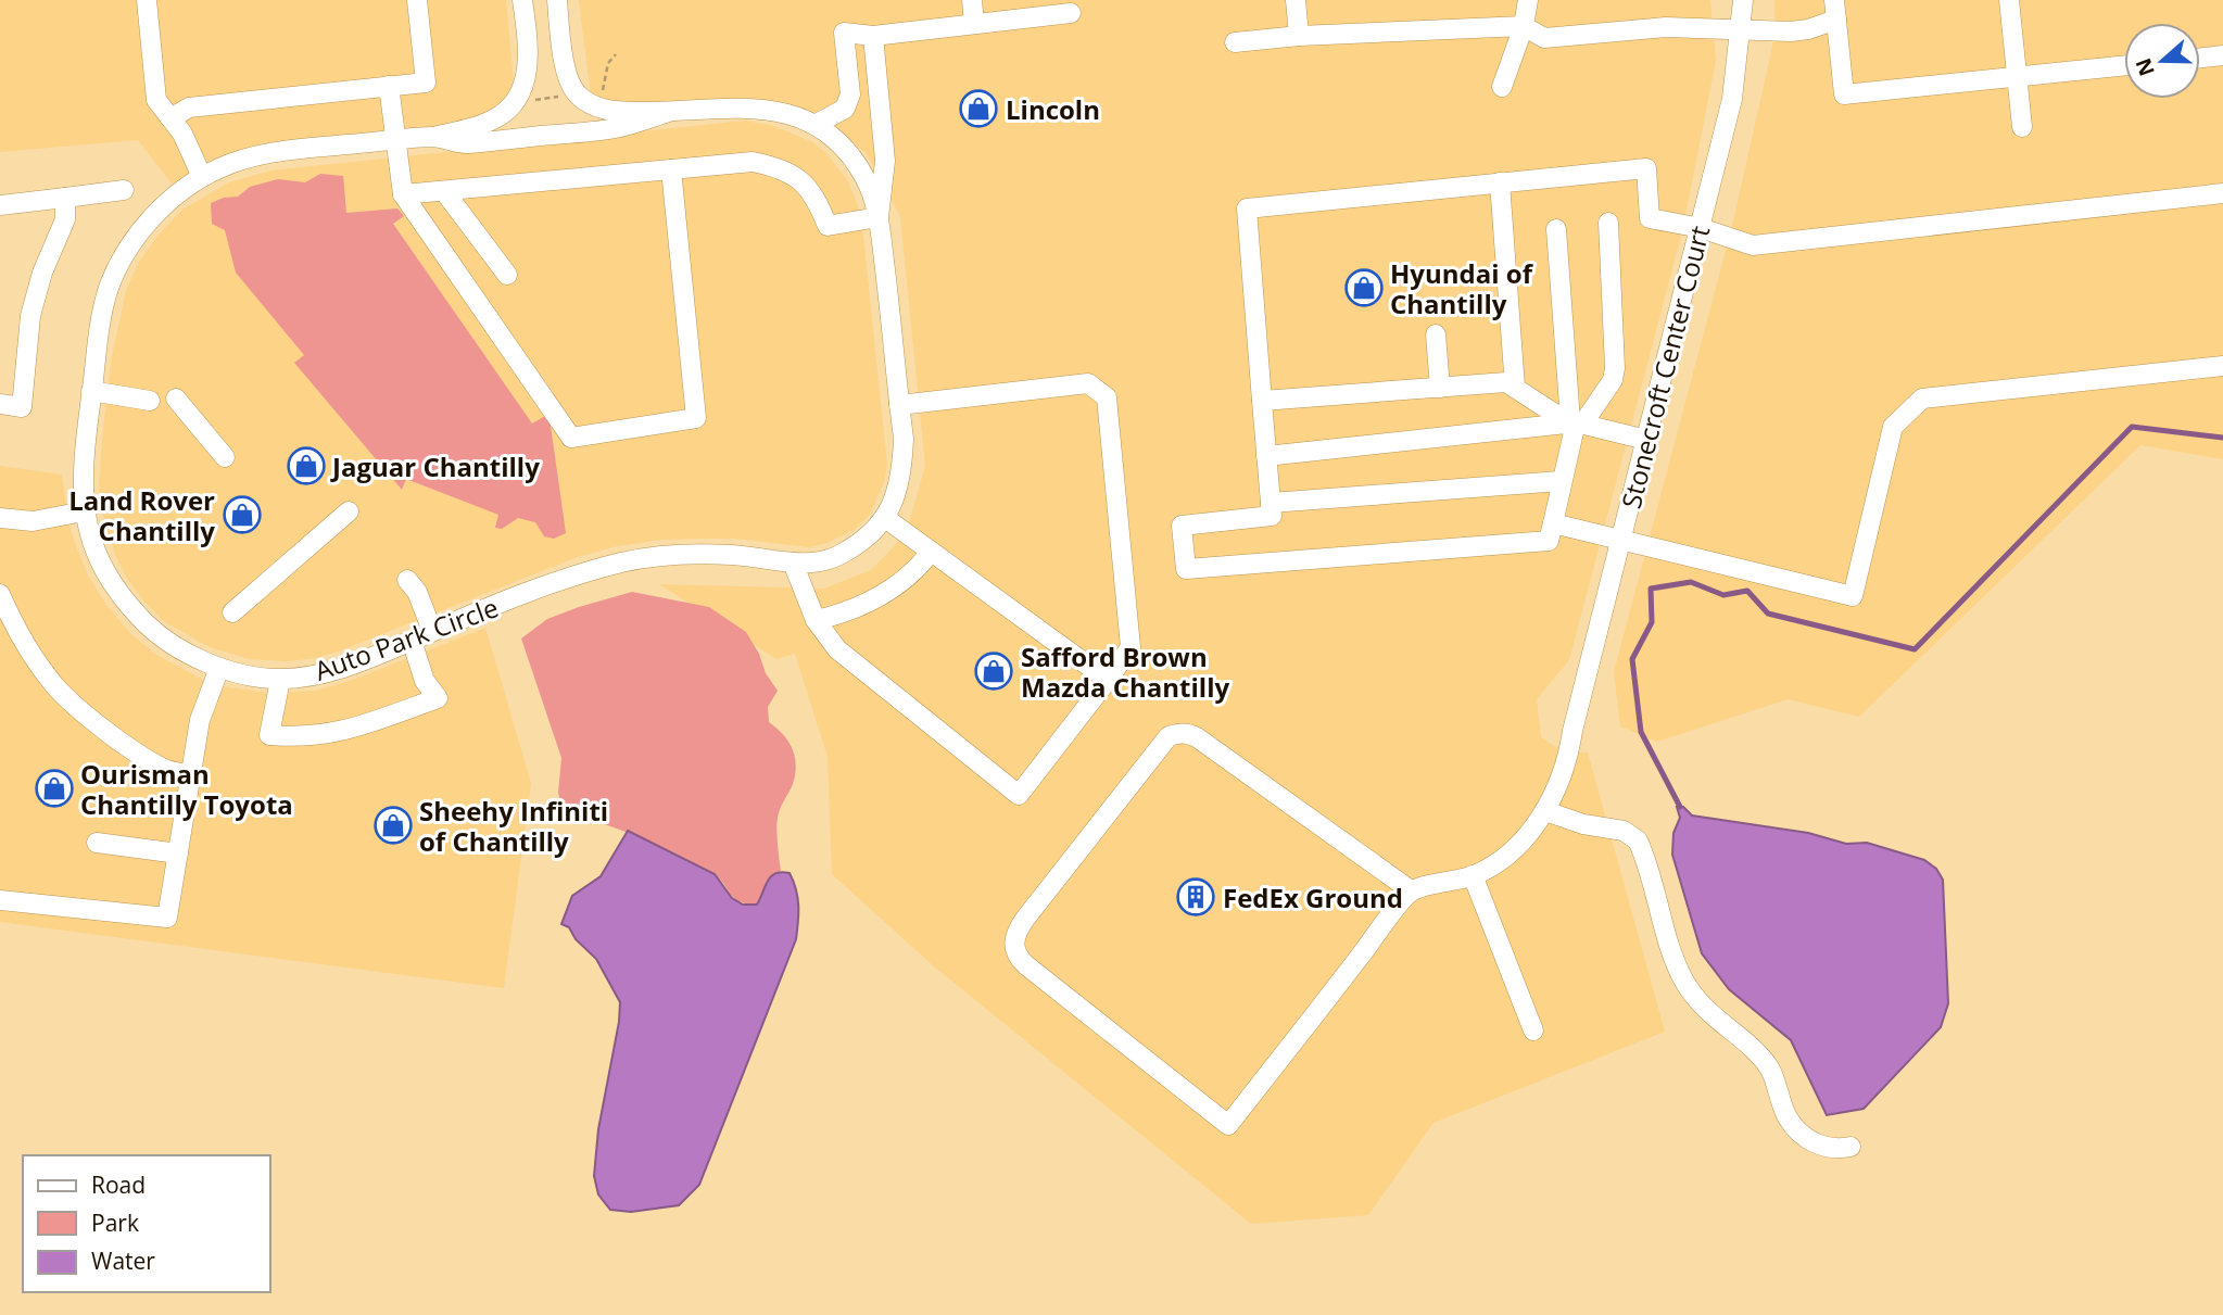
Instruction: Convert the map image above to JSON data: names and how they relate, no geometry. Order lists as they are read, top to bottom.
{
  "streets": {
    "street": ["Stonecroft Center Court", "Auto Park Circle"]
  },
  "places": {
    "shop": [
      "Lincoln",
      "Hyundai of Chantilly",
      "Jaguar Chantilly",
      "Land Rover Chantilly",
      "Safford Brown Mazda Chantilly",
      "Ourisman Chantilly Toyota",
      "Sheehy Infiniti of Chantilly"
    ],
    "building": ["FedEx Ground"]
  },
  "legend": ["Road", "Park", "Water"],
  "north": "left"
}
